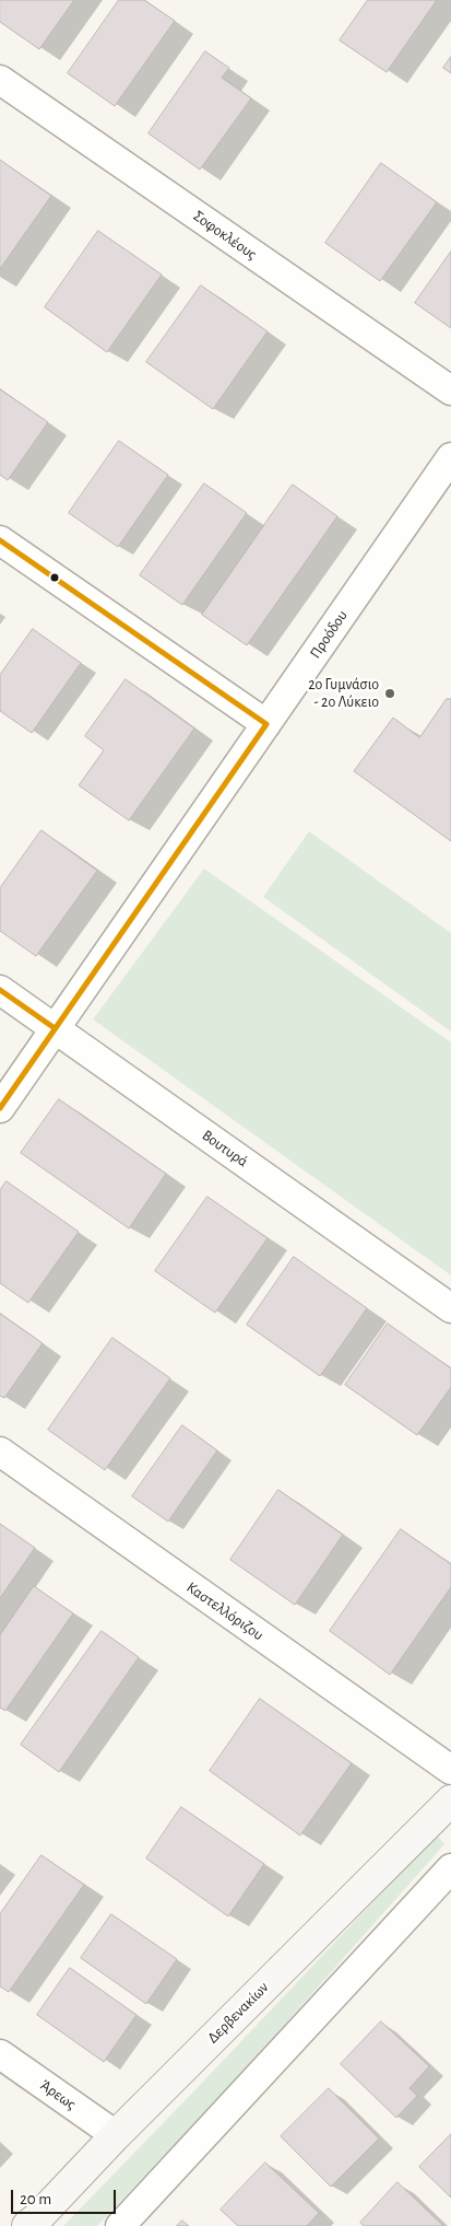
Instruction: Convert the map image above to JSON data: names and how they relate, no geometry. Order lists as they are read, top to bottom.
{
  "streets": {
    "street": [
      "Σοφοκλέους",
      "Προόδου",
      "Βουτυρά",
      "Καστελλόριζου",
      "Δερβενακίων",
      "Άρεως"
    ]
  },
  "crossings": [
    ["Προόδου", "Βουτυρά"],
    ["Δερβενακίων", "Άρεως"]
  ],
  "places": ["2ο Γυμνάσιο - 2ο Λύκειο"],
  "scale_bar": "20 m"
}
